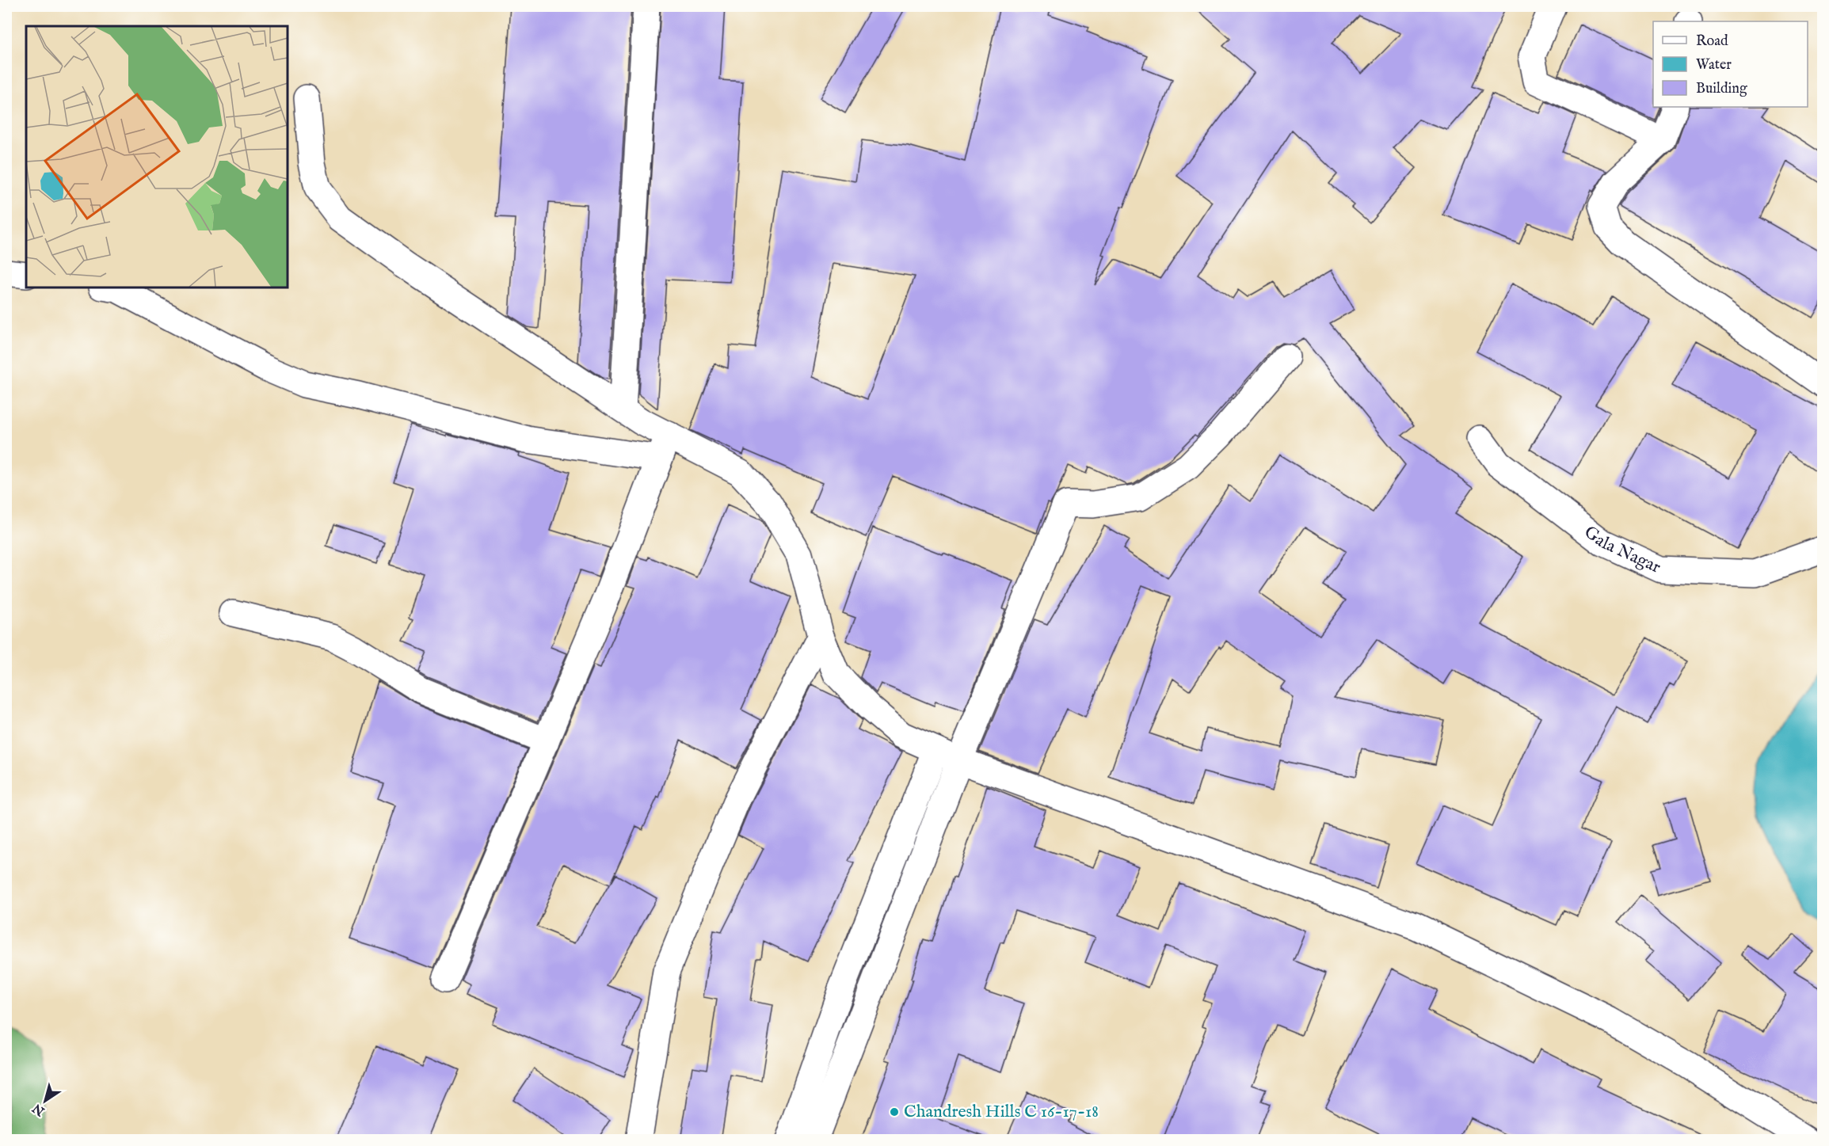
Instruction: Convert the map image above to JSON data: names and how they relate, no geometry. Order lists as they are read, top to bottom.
{
  "streets": {
    "street": ["Gala Nagar"]
  },
  "places": ["Chandresh Hills C 16-17-18"],
  "legend": ["Road", "Water", "Building"],
  "north": "bottom left"
}
